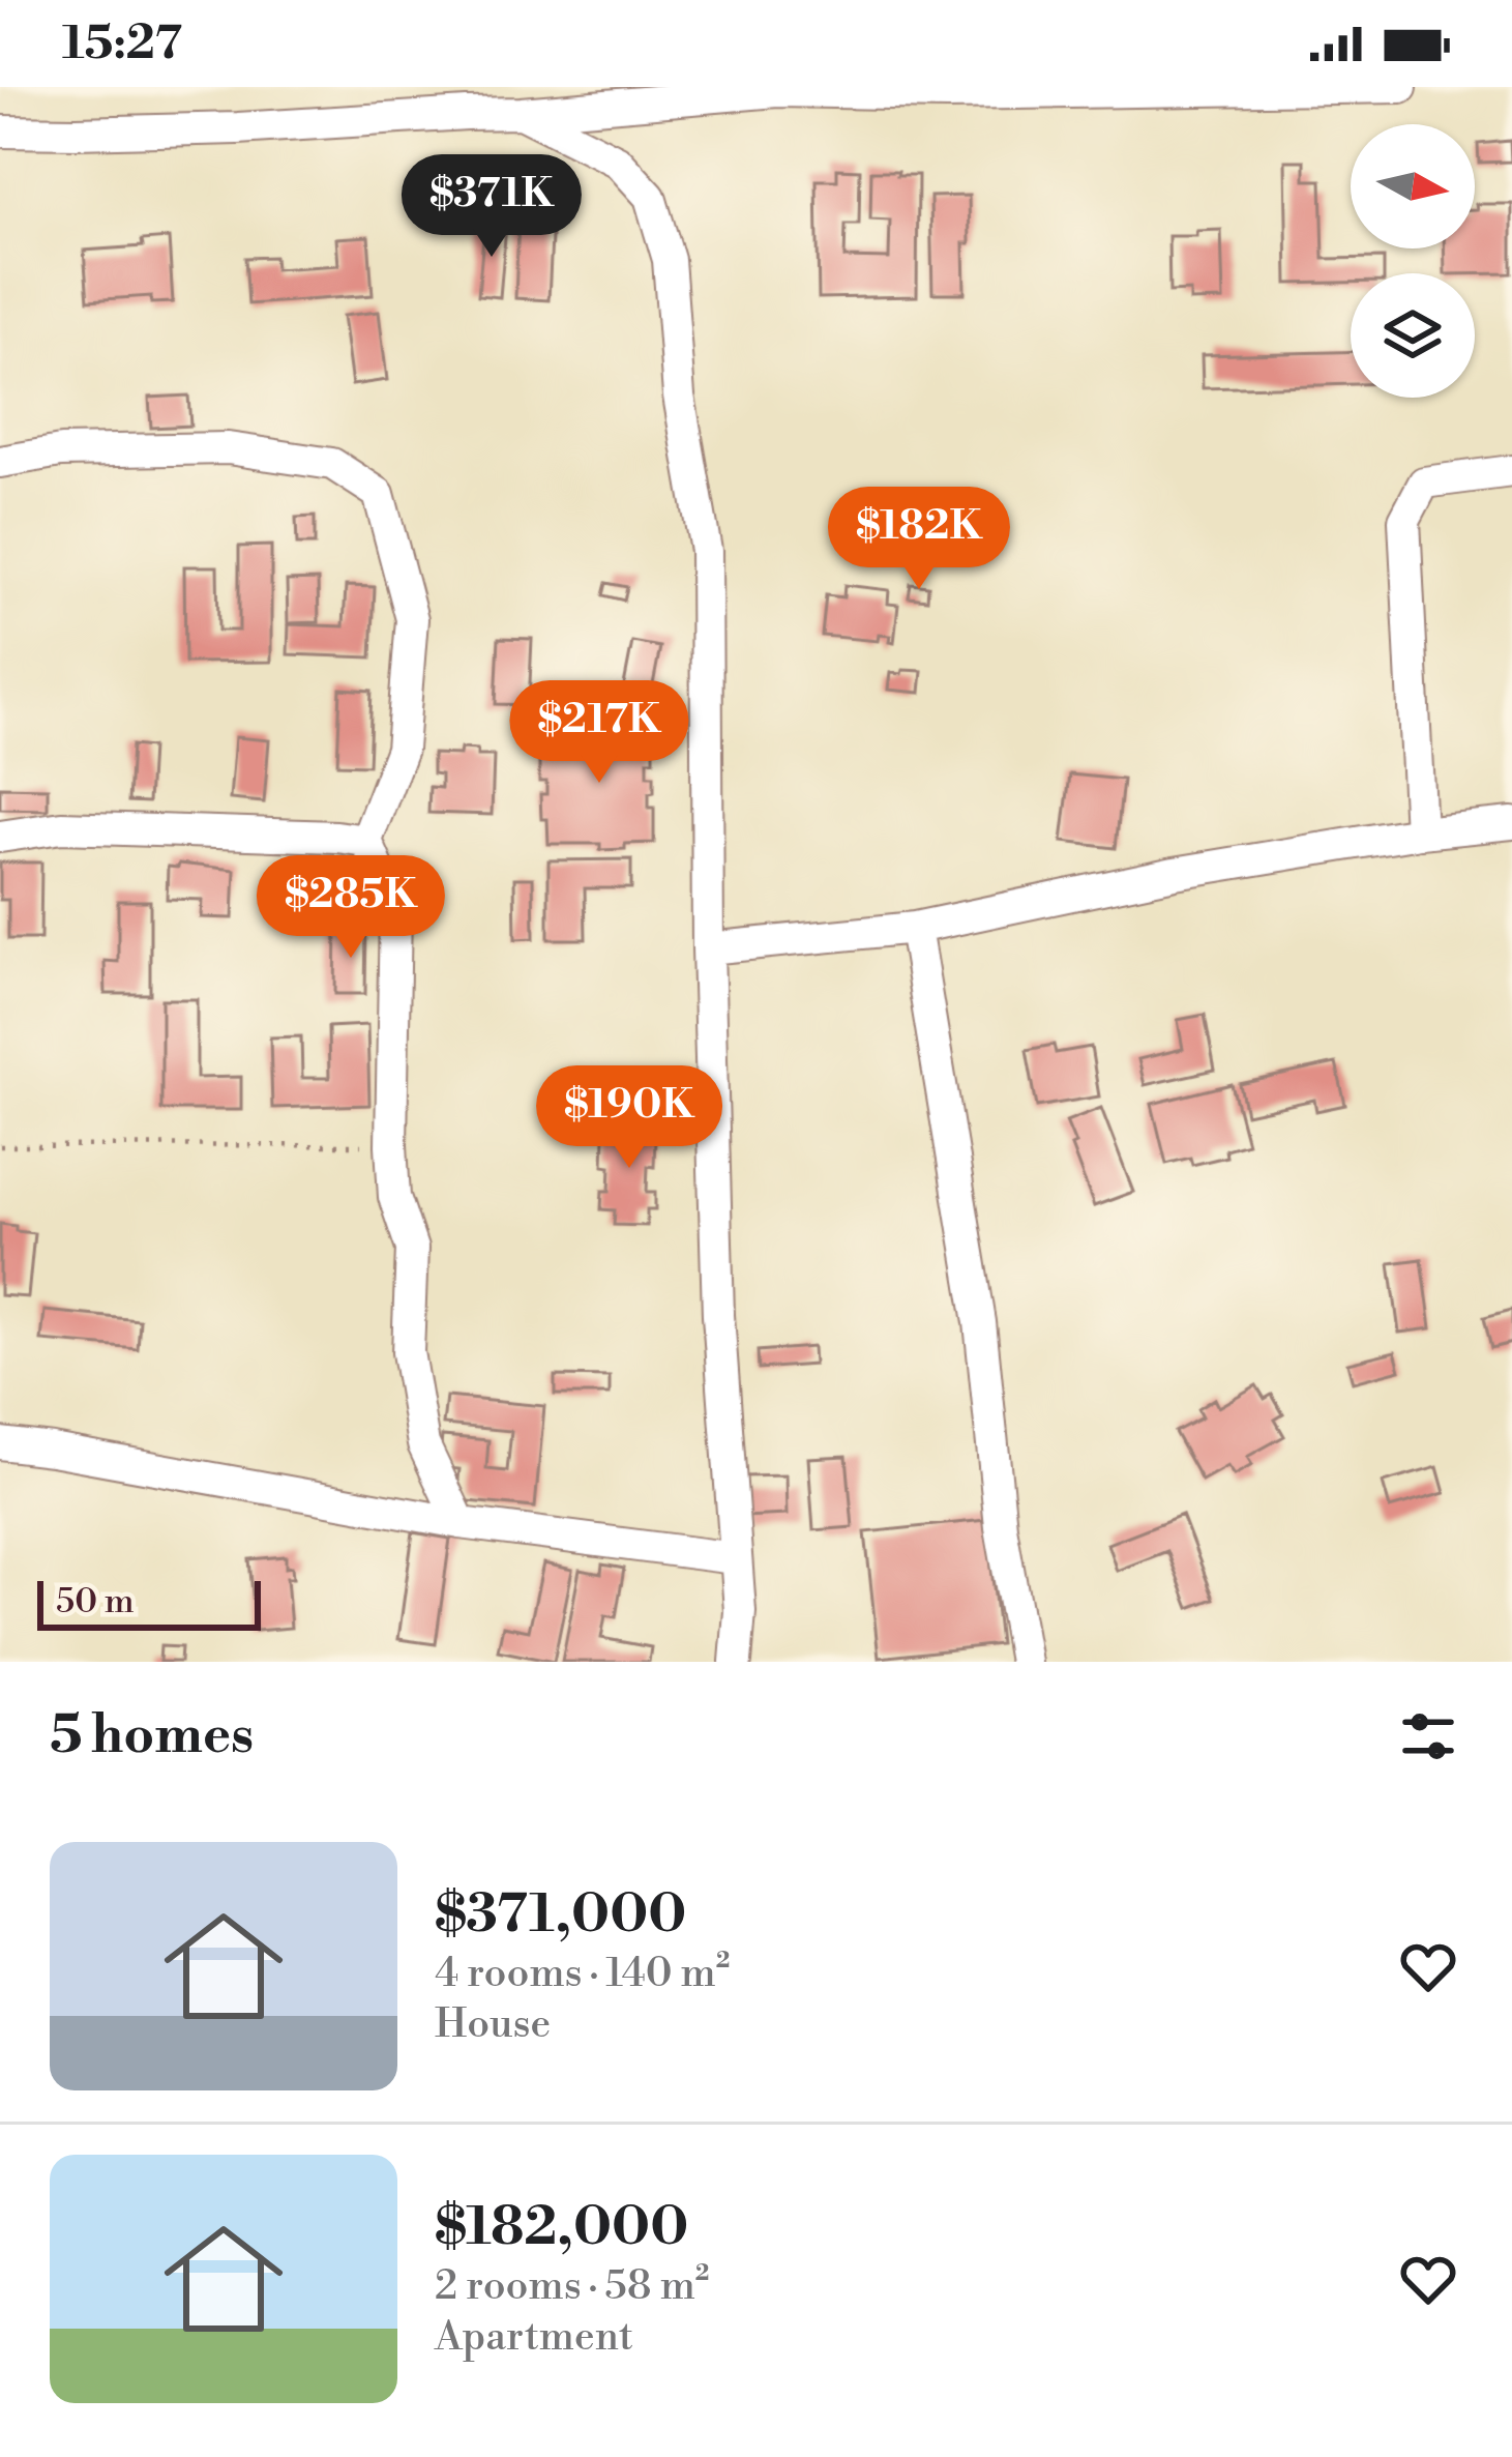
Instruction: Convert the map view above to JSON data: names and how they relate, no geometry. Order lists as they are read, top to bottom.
{
  "scale_bar": "50 m",
  "north": "right",
  "page": {
    "status": "15:27",
    "price": [
      "$371K",
      "$182K",
      "$217K",
      "$285K",
      "$190K"
    ],
    "scale": "50 m",
    "heading": "5 homes",
    "list": [
      {
        "name": "$371,000",
        "note": "4 rooms · 140 m² · House"
      },
      {
        "name": "$182,000",
        "note": "2 rooms · 58 m² · Apartment"
      }
    ]
  }
}
